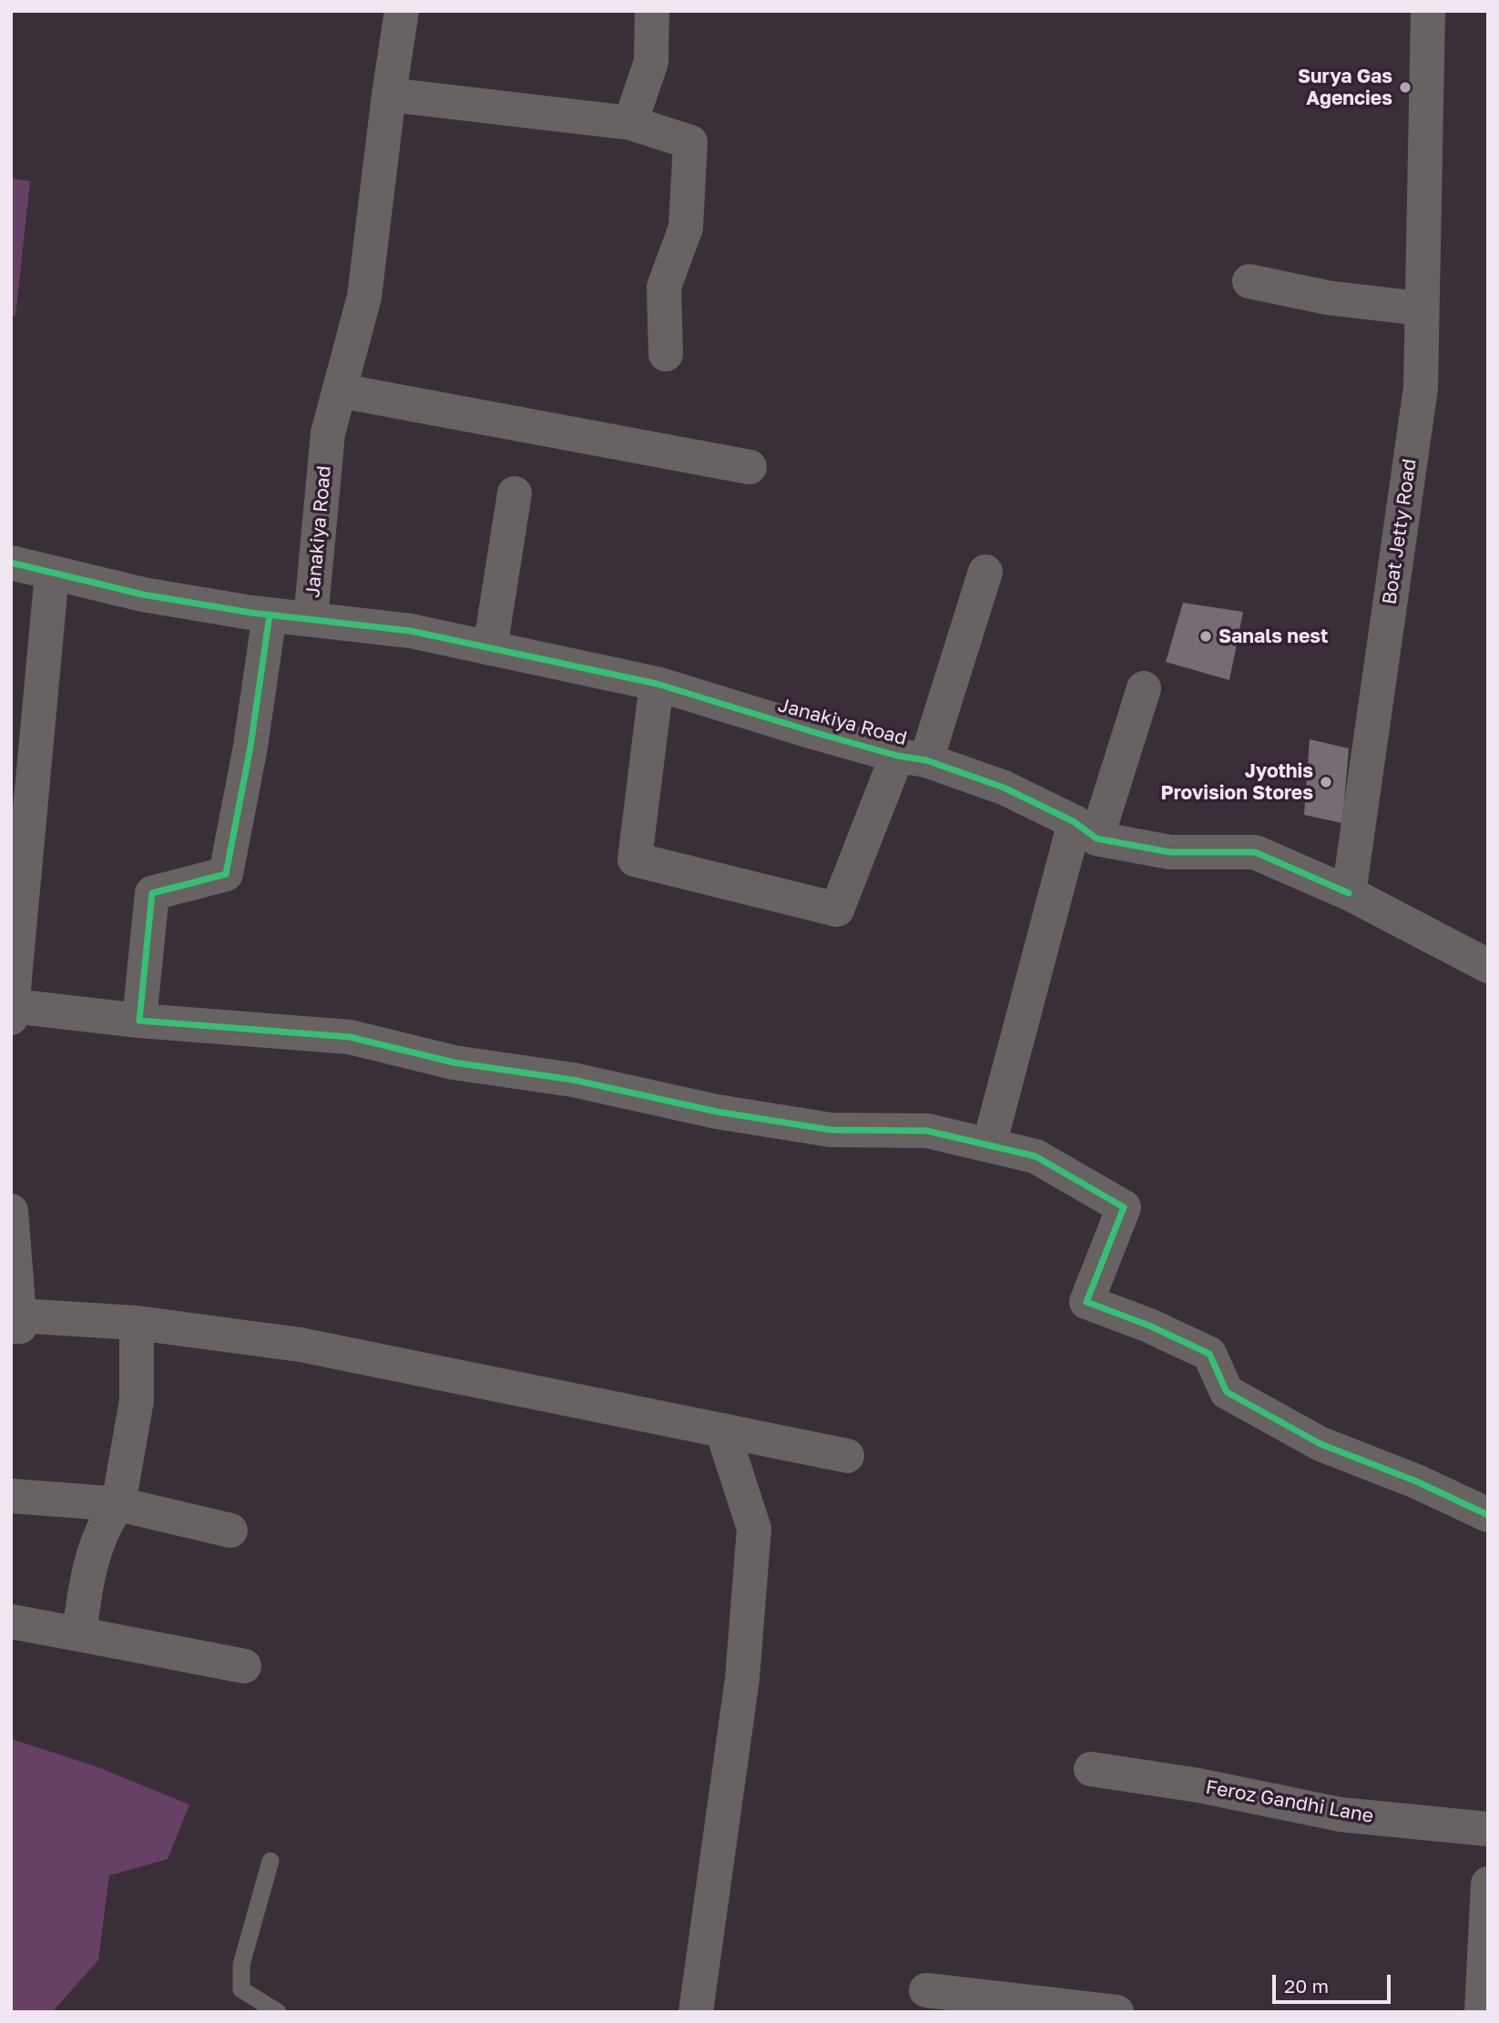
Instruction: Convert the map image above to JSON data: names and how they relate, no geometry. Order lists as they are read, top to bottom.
{
  "streets": {
    "street": ["Janakiya Road", "Boat Jetty Road", "Feroz Gandhi Lane"]
  },
  "crossings": [
    ["Janakiya Road", "Boat Jetty Road"]
  ],
  "places": ["Surya Gas Agencies", "Sanals nest", "Jyothis Provision Stores"],
  "scale_bar": "20 m"
}
